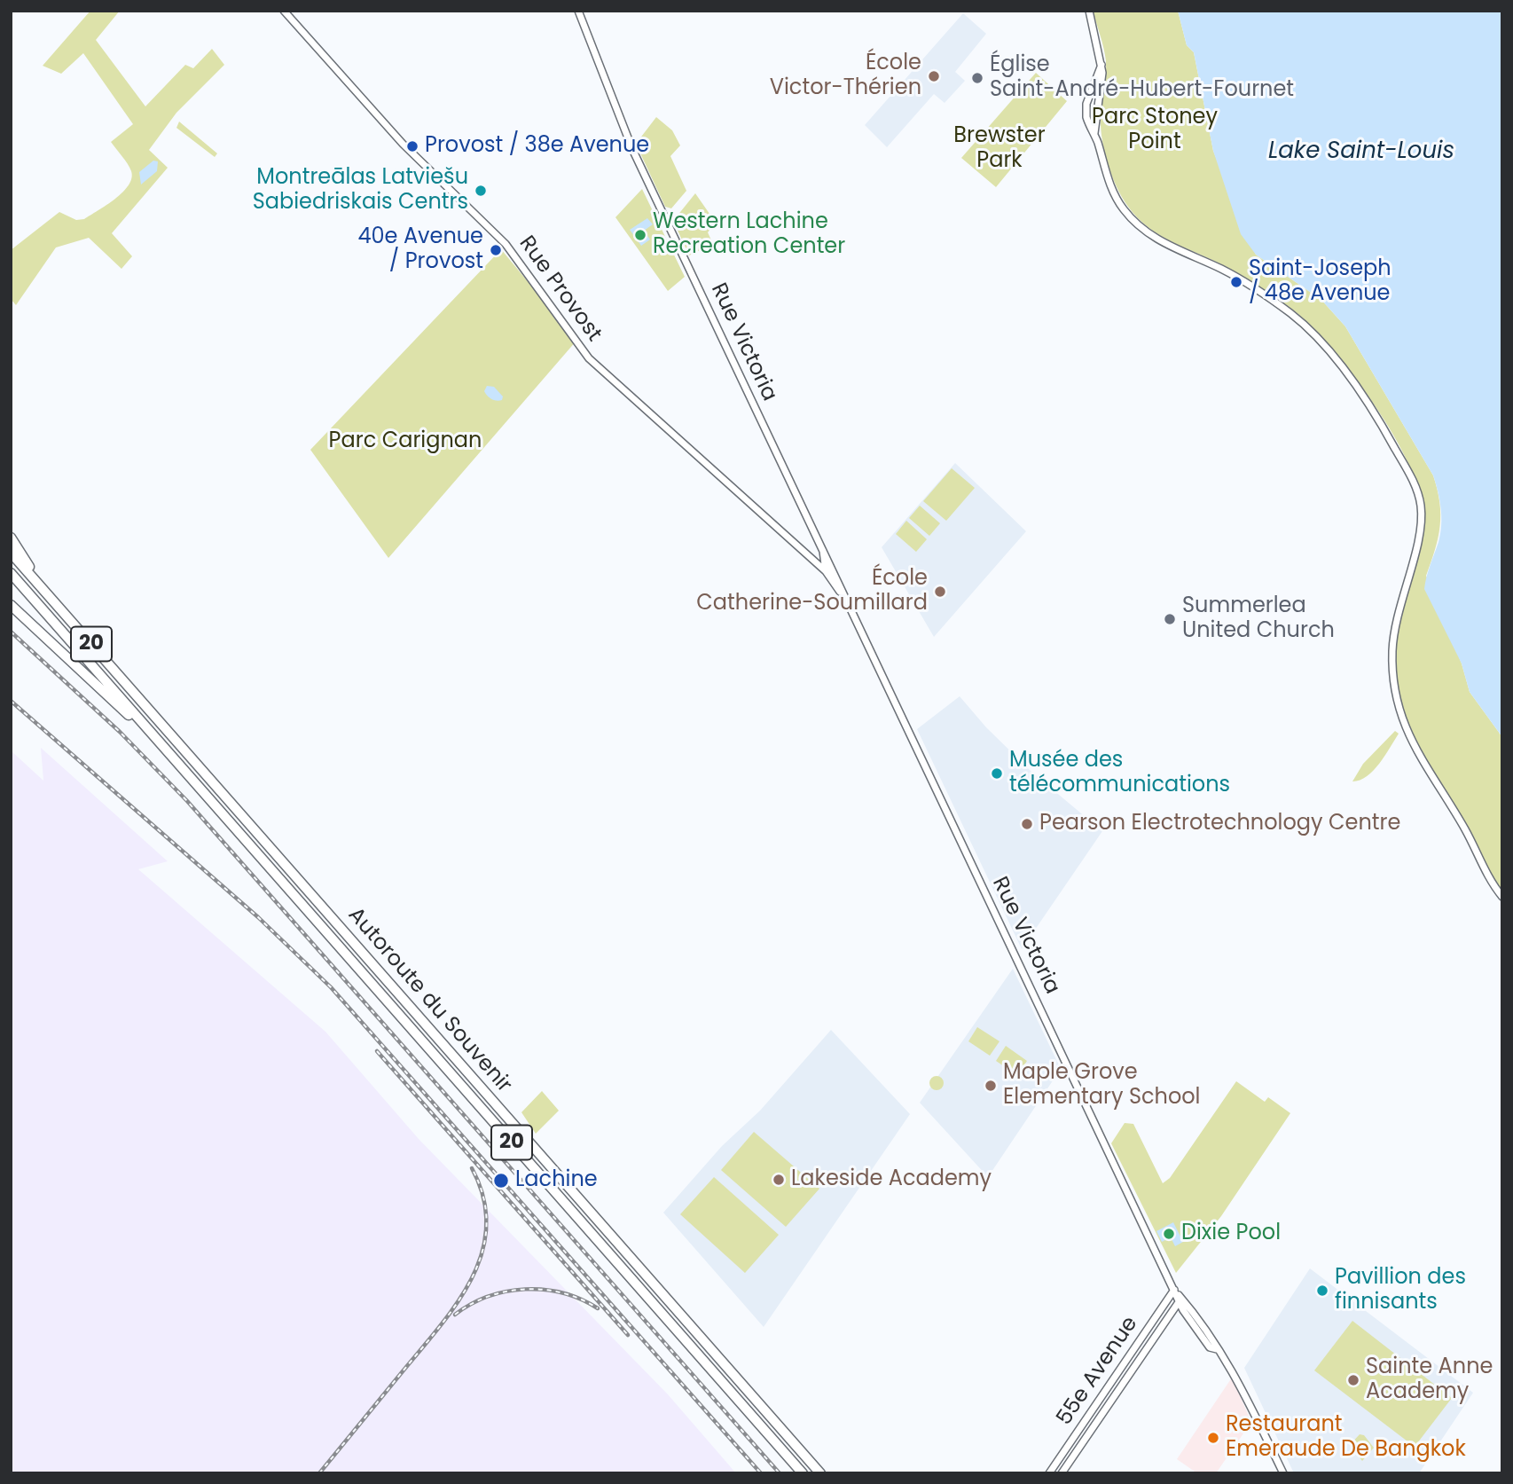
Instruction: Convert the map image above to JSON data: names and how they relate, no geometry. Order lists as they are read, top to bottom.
{
  "streets": {
    "highway": ["20", "Autoroute du Souvenir"],
    "street": ["Rue Provost", "Rue Victoria", "55e Avenue"]
  },
  "crossings": [
    ["Rue Provost", "Rue Victoria"],
    ["Rue Victoria", "55e Avenue"]
  ],
  "water": ["Lake Saint-Louis"],
  "parks": ["Parc Stoney Point", "Brewster Park", "Parc Carignan"],
  "places": [
    "École Victor-Thérien",
    "Église Saint-André-Hubert-Fournet",
    "Provost / 38e Avenue",
    "Montreālas Latviešu Sabiedriskais Centrs",
    "Western Lachine Recreation Center",
    "40e Avenue / Provost",
    "Saint-Joseph / 48e Avenue",
    "École Catherine-Soumillard",
    "Summerlea United Church",
    "Musée des télécommunications",
    "Pearson Electrotechnology Centre",
    "Maple Grove Elementary School",
    "Lakeside Academy",
    "Lachine",
    "Dixie Pool",
    "Pavillion des finnisants",
    "Sainte Anne Academy",
    "Restaurant Emeraude De Bangkok"
  ]
}
